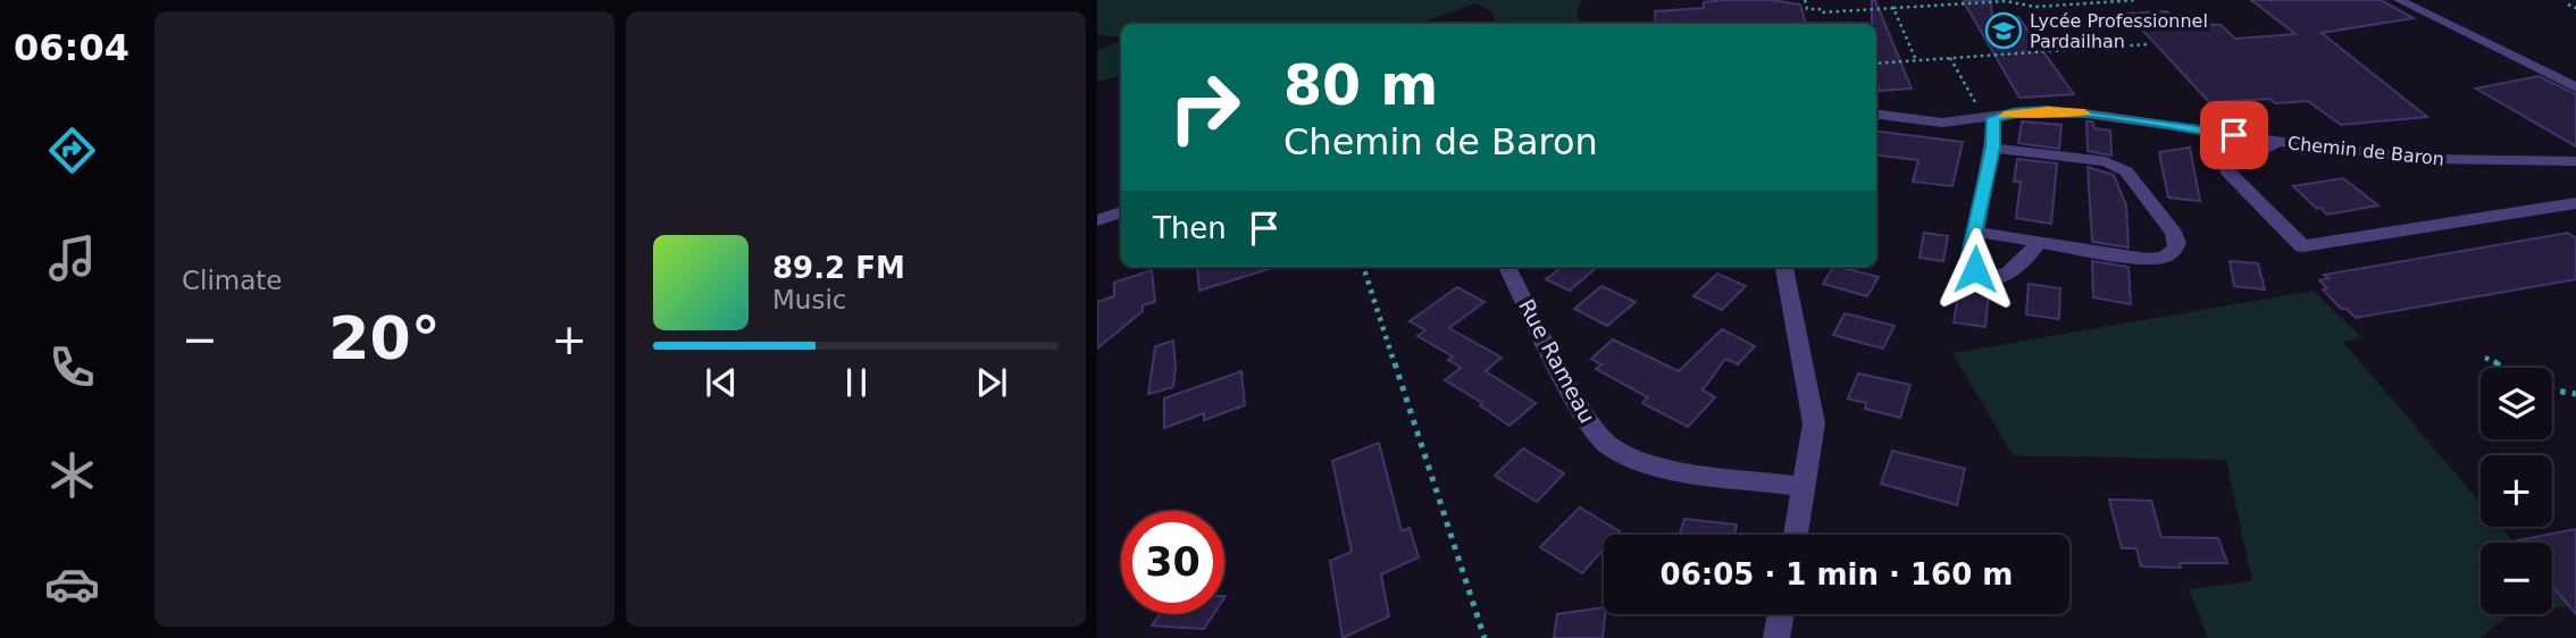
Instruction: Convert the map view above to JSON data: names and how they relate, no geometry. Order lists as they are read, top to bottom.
{
  "streets": {
    "street": ["Chemin de Baron", "Rue Rameau"]
  },
  "places": {
    "school or university": ["Lycée Professionnel Pardailhan"]
  },
  "page": {
    "tabs": "06:04",
    "tile": "Climate",
    "turn": ["80 m", "Chemin de Baron"],
    "then": "Then",
    "song": ["89.2 FM", "Music"],
    "heat": ["−", "20°", "+"],
    "map_buttons": ["+", "−"],
    "limit": "30",
    "trip": "06:05 · 1 min · 160 m"
  }
}
